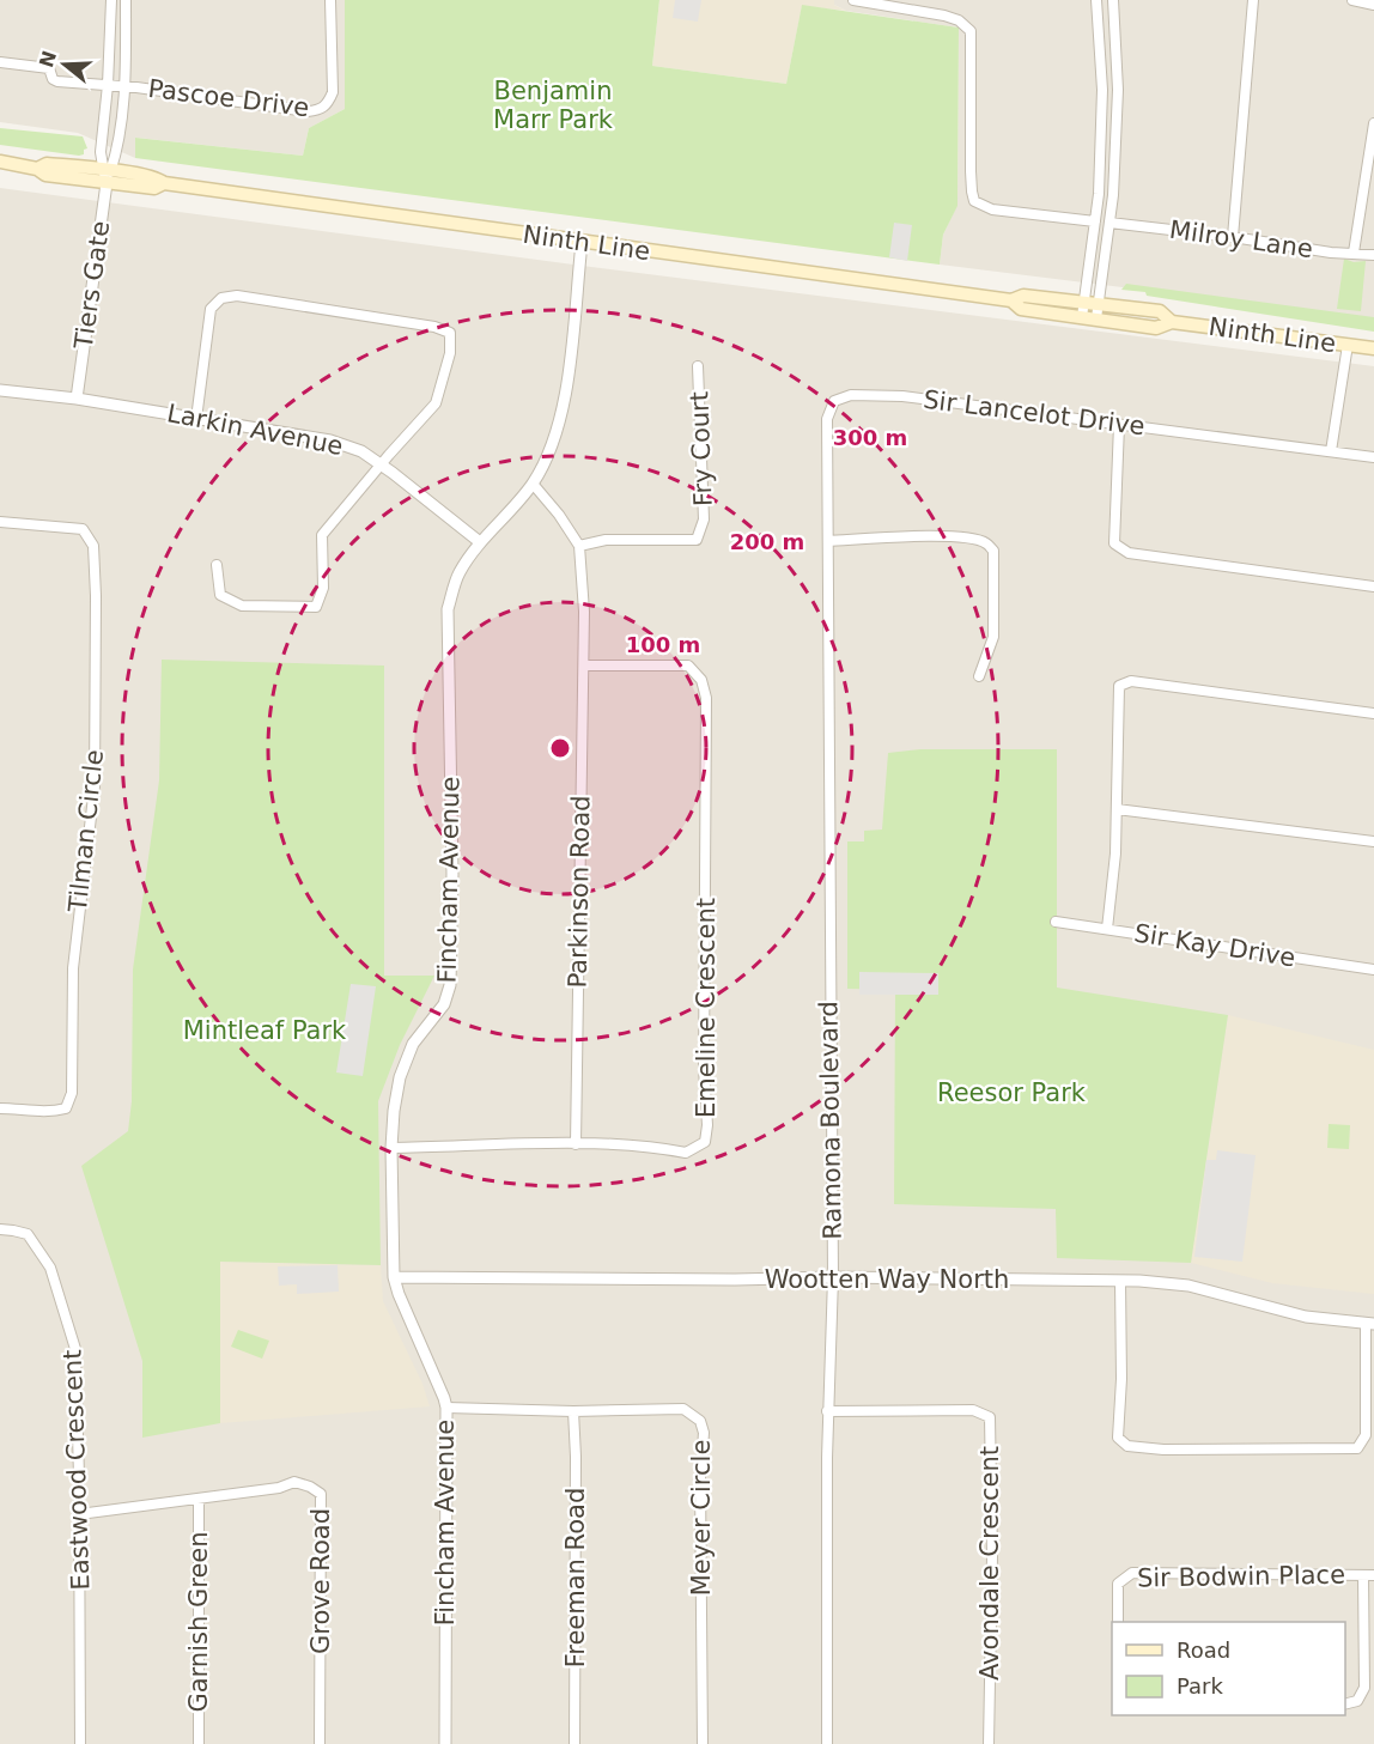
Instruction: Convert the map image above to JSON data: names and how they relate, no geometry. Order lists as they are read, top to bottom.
{
  "streets": {
    "main road": ["Ninth Line"],
    "street": [
      "Pascoe Drive",
      "Milroy Lane",
      "Tiers Gate",
      "Sir Lancelot Drive",
      "Larkin Avenue",
      "Fry Court",
      "Tilman Circle",
      "Fincham Avenue",
      "Parkinson Road",
      "Sir Kay Drive",
      "Emeline Crescent",
      "Ramona Boulevard",
      "Wootten Way North",
      "Eastwood Crescent",
      "Meyer Circle",
      "Avondale Crescent",
      "Sir Bodwin Place",
      "Freeman Road",
      "Grove Road",
      "Garnish Green"
    ]
  },
  "crossings": [
    ["Ninth Line", "Tiers Gate"],
    ["Ninth Line", "Fincham Avenue"],
    ["Tiers Gate", "Larkin Avenue"],
    ["Sir Lancelot Drive", "Ramona Boulevard"],
    ["Larkin Avenue", "Fincham Avenue"],
    ["Fry Court", "Parkinson Road"],
    ["Fincham Avenue", "Parkinson Road"],
    ["Fincham Avenue", "Emeline Crescent"],
    ["Fincham Avenue", "Wootten Way North"],
    ["Fincham Avenue", "Meyer Circle"],
    ["Parkinson Road", "Emeline Crescent"],
    ["Ramona Boulevard", "Wootten Way North"],
    ["Ramona Boulevard", "Avondale Crescent"],
    ["Eastwood Crescent", "Grove Road"],
    ["Meyer Circle", "Freeman Road"],
    ["Grove Road", "Garnish Green"]
  ],
  "parks": ["Benjamin Marr Park", "Mintleaf Park", "Reesor Park"],
  "legend": ["Road", "Park"],
  "north": "left",
  "rings": ["300 m", "200 m", "100 m"]
}
